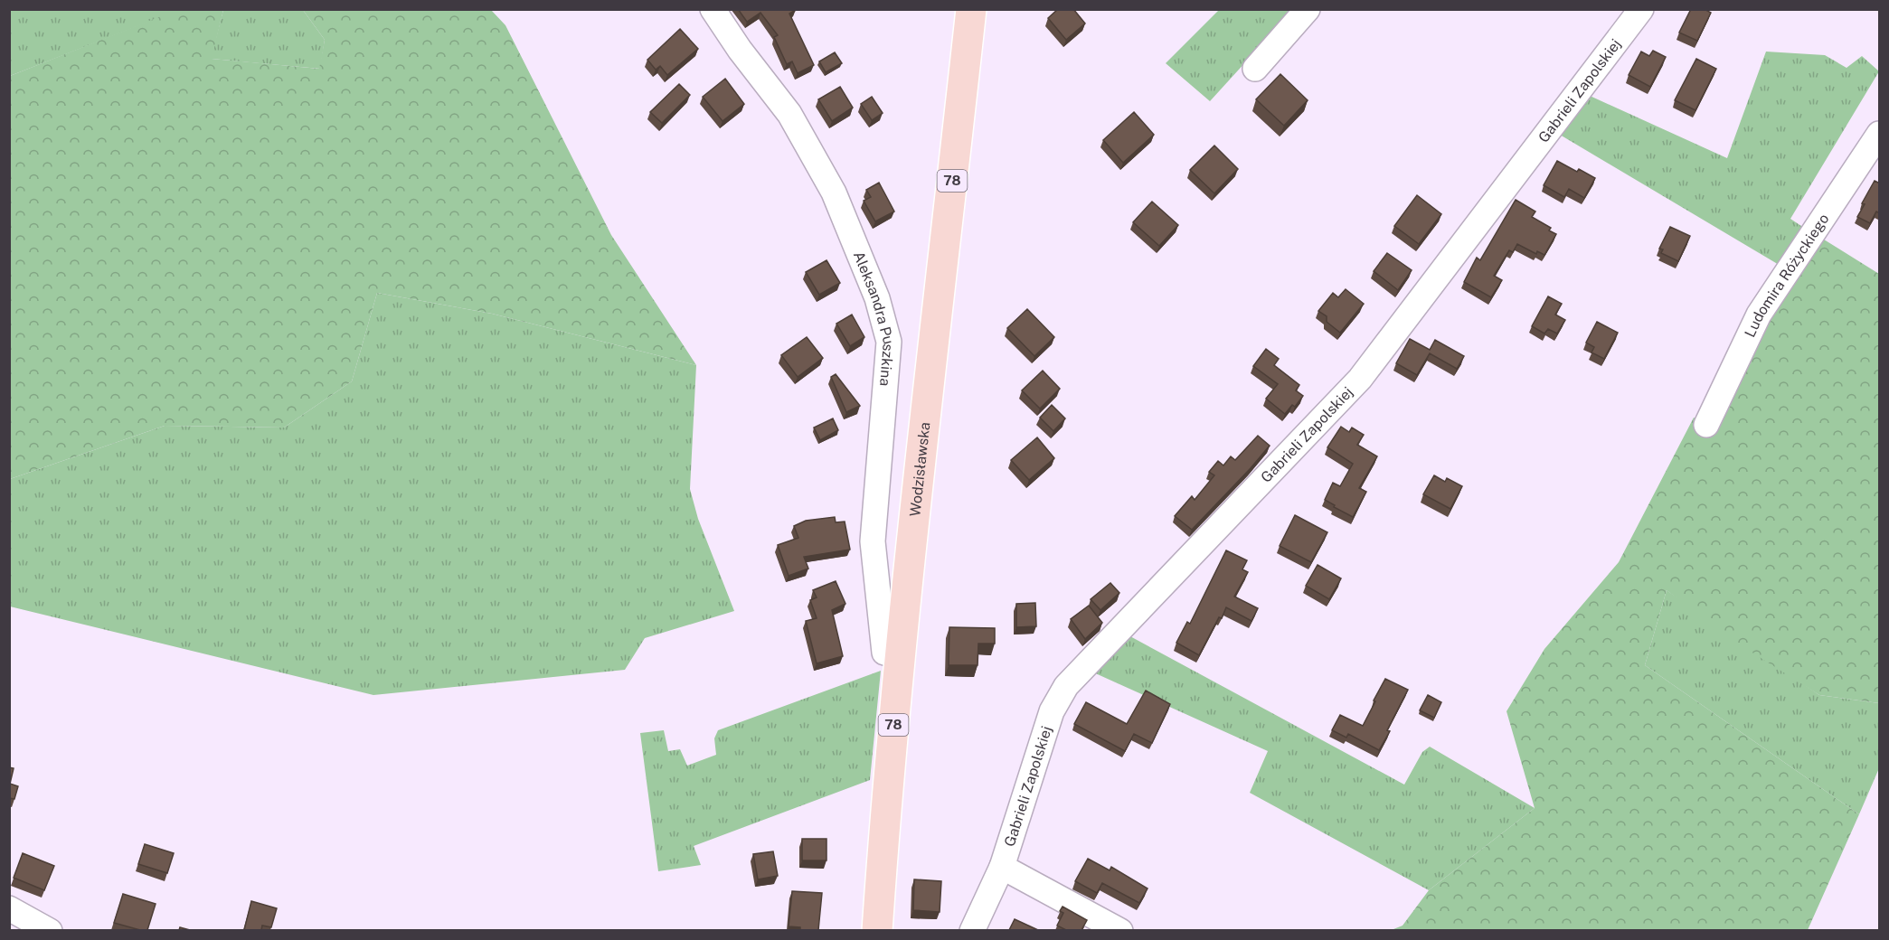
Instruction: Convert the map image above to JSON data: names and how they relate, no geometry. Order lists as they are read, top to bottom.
{
  "streets": {
    "main road": ["78", "Wodzisławska"],
    "street": ["Gabrieli Zapolskiej", "Ludomira Różyckiego", "Aleksandra Puszkina"]
  },
  "crossings": [
    ["Aleksandra Puszkina", "Wodzisławska"]
  ]
}
